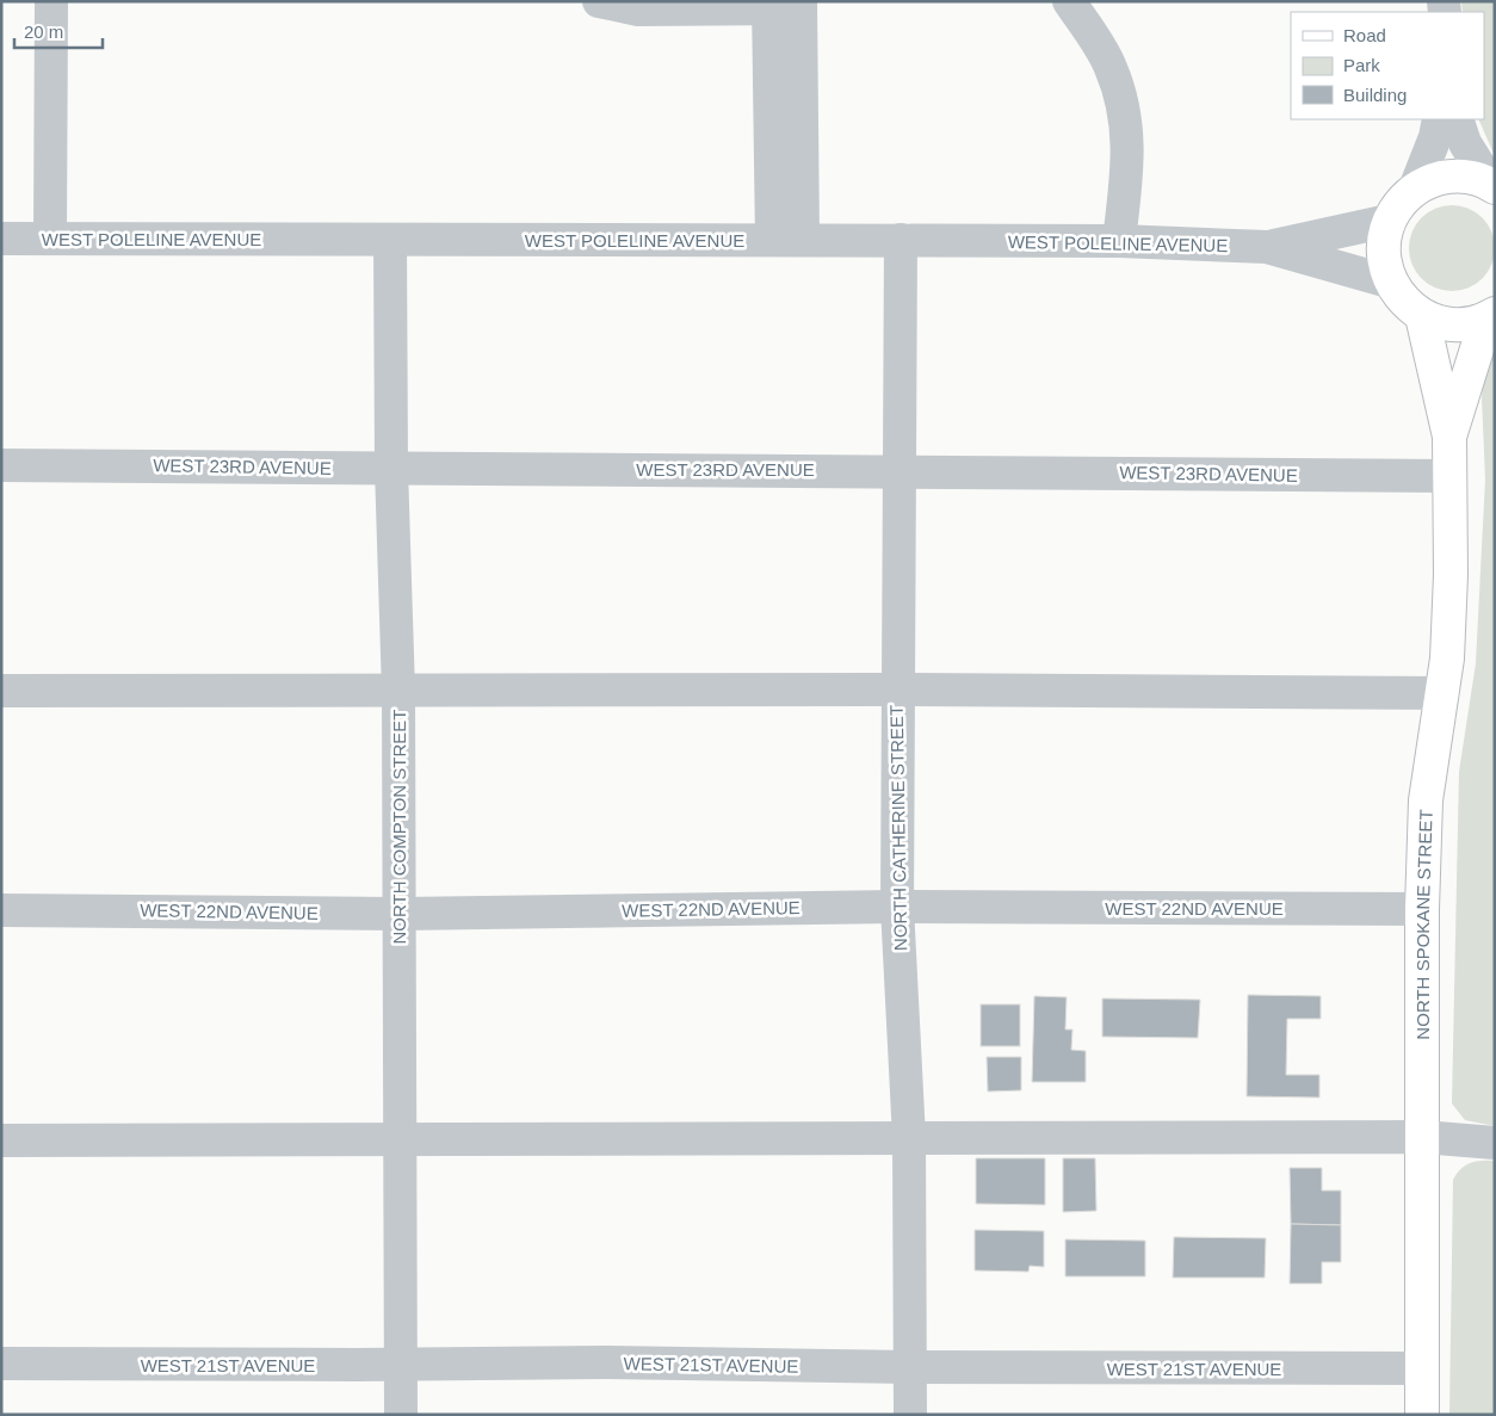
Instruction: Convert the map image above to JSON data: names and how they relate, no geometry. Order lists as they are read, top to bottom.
{
  "streets": {
    "main road": ["NORTH SPOKANE STREET"],
    "street": [
      "WEST POLELINE AVENUE",
      "WEST 23RD AVENUE",
      "NORTH COMPTON STREET",
      "NORTH CATHERINE STREET",
      "WEST 22ND AVENUE",
      "WEST 21ST AVENUE"
    ]
  },
  "crossings": [
    ["WEST POLELINE AVENUE", "NORTH COMPTON STREET"],
    ["WEST POLELINE AVENUE", "NORTH CATHERINE STREET"],
    ["WEST 23RD AVENUE", "NORTH COMPTON STREET"],
    ["WEST 23RD AVENUE", "NORTH CATHERINE STREET"],
    ["WEST 23RD AVENUE", "NORTH SPOKANE STREET"],
    ["NORTH COMPTON STREET", "WEST 22ND AVENUE"],
    ["NORTH COMPTON STREET", "WEST 21ST AVENUE"],
    ["NORTH CATHERINE STREET", "WEST 22ND AVENUE"],
    ["NORTH CATHERINE STREET", "WEST 21ST AVENUE"],
    ["WEST 22ND AVENUE", "NORTH SPOKANE STREET"],
    ["NORTH SPOKANE STREET", "WEST 21ST AVENUE"]
  ],
  "legend": ["Road", "Park", "Building"],
  "scale_bar": "20 m"
}
